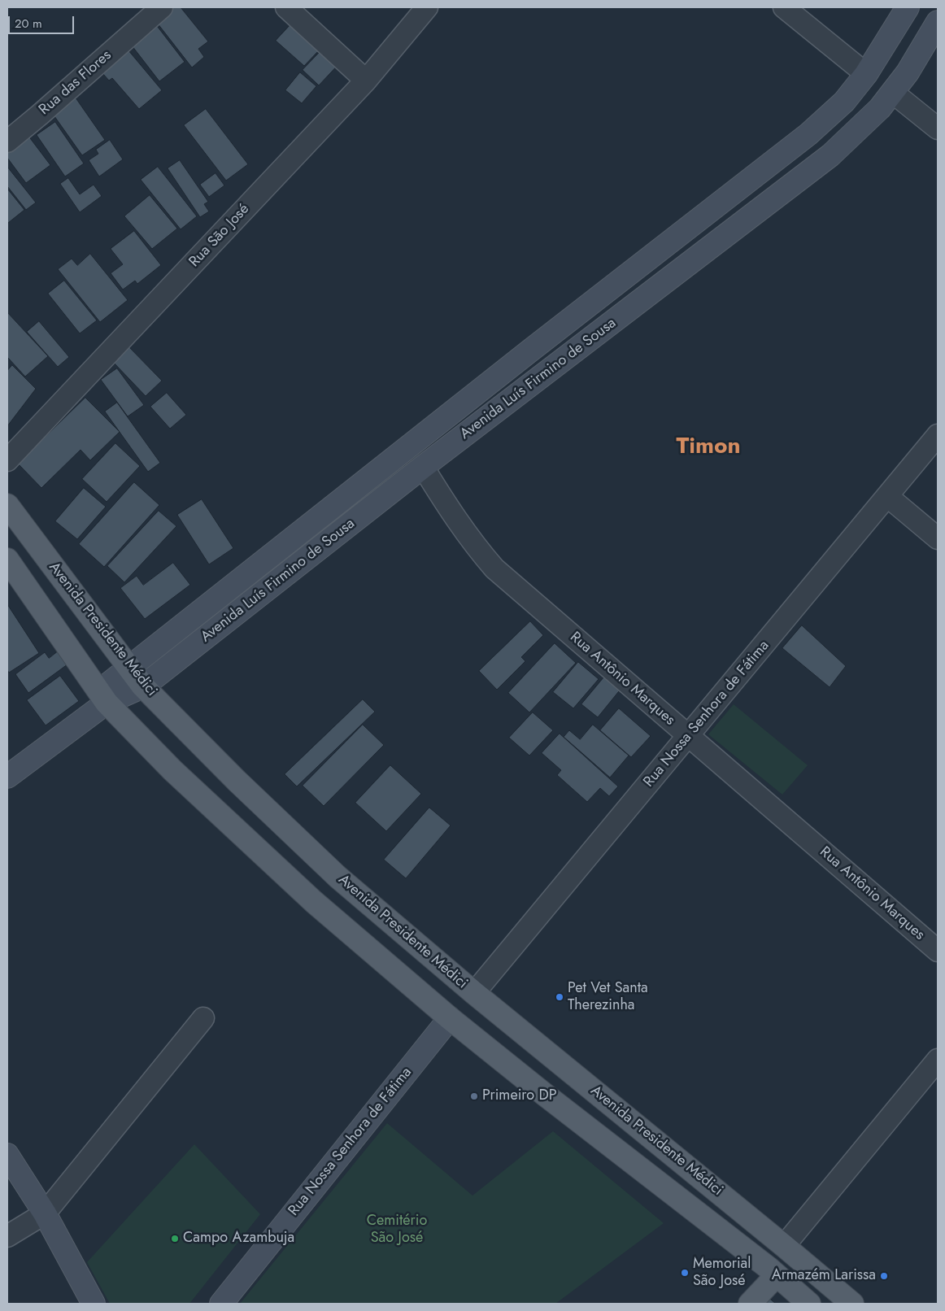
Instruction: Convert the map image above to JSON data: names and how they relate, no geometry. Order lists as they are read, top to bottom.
{
  "streets": {
    "main road": ["Avenida Luís Firmino de Sousa", "Avenida Presidente Médici", "Rua Nossa Senhora de Fátima"],
    "street": ["Rua das Flores", "Rua São José", "Rua Antônio Marques"]
  },
  "crossings": [
    ["Avenida Luís Firmino de Sousa", "Avenida Presidente Médici"],
    ["Avenida Luís Firmino de Sousa", "Rua Antônio Marques"],
    ["Avenida Presidente Médici", "Rua Nossa Senhora de Fátima"],
    ["Rua Antônio Marques", "Rua Nossa Senhora de Fátima"]
  ],
  "districts": ["Timon"],
  "parks": ["Cemitério São José"],
  "places": [
    "Pet Vet Santa Therezinha",
    "Primeiro DP",
    "Campo Azambuja",
    "Memorial São José",
    "Armazém Larissa"
  ],
  "scale_bar": "20 m"
}
